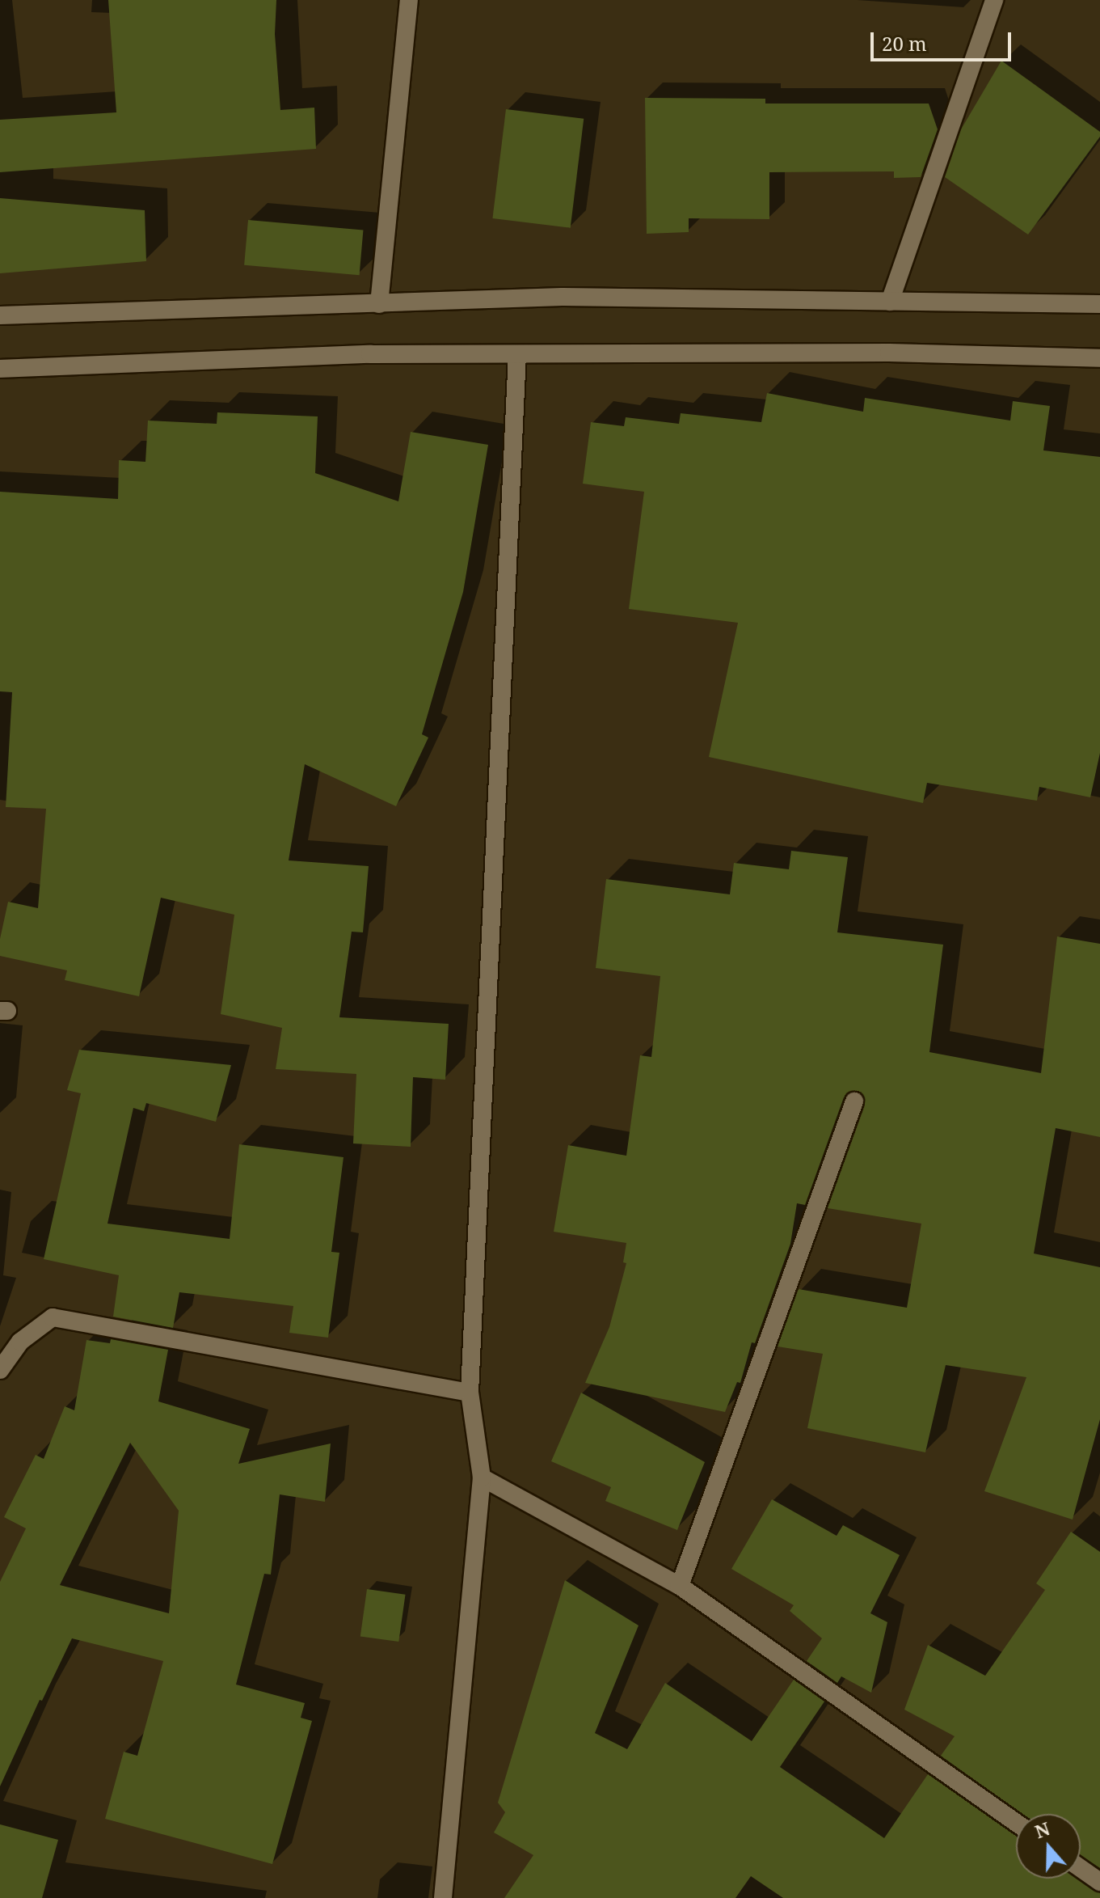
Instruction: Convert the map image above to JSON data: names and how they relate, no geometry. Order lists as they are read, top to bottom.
{
  "scale_bar": "20 m",
  "north": "top"
}
